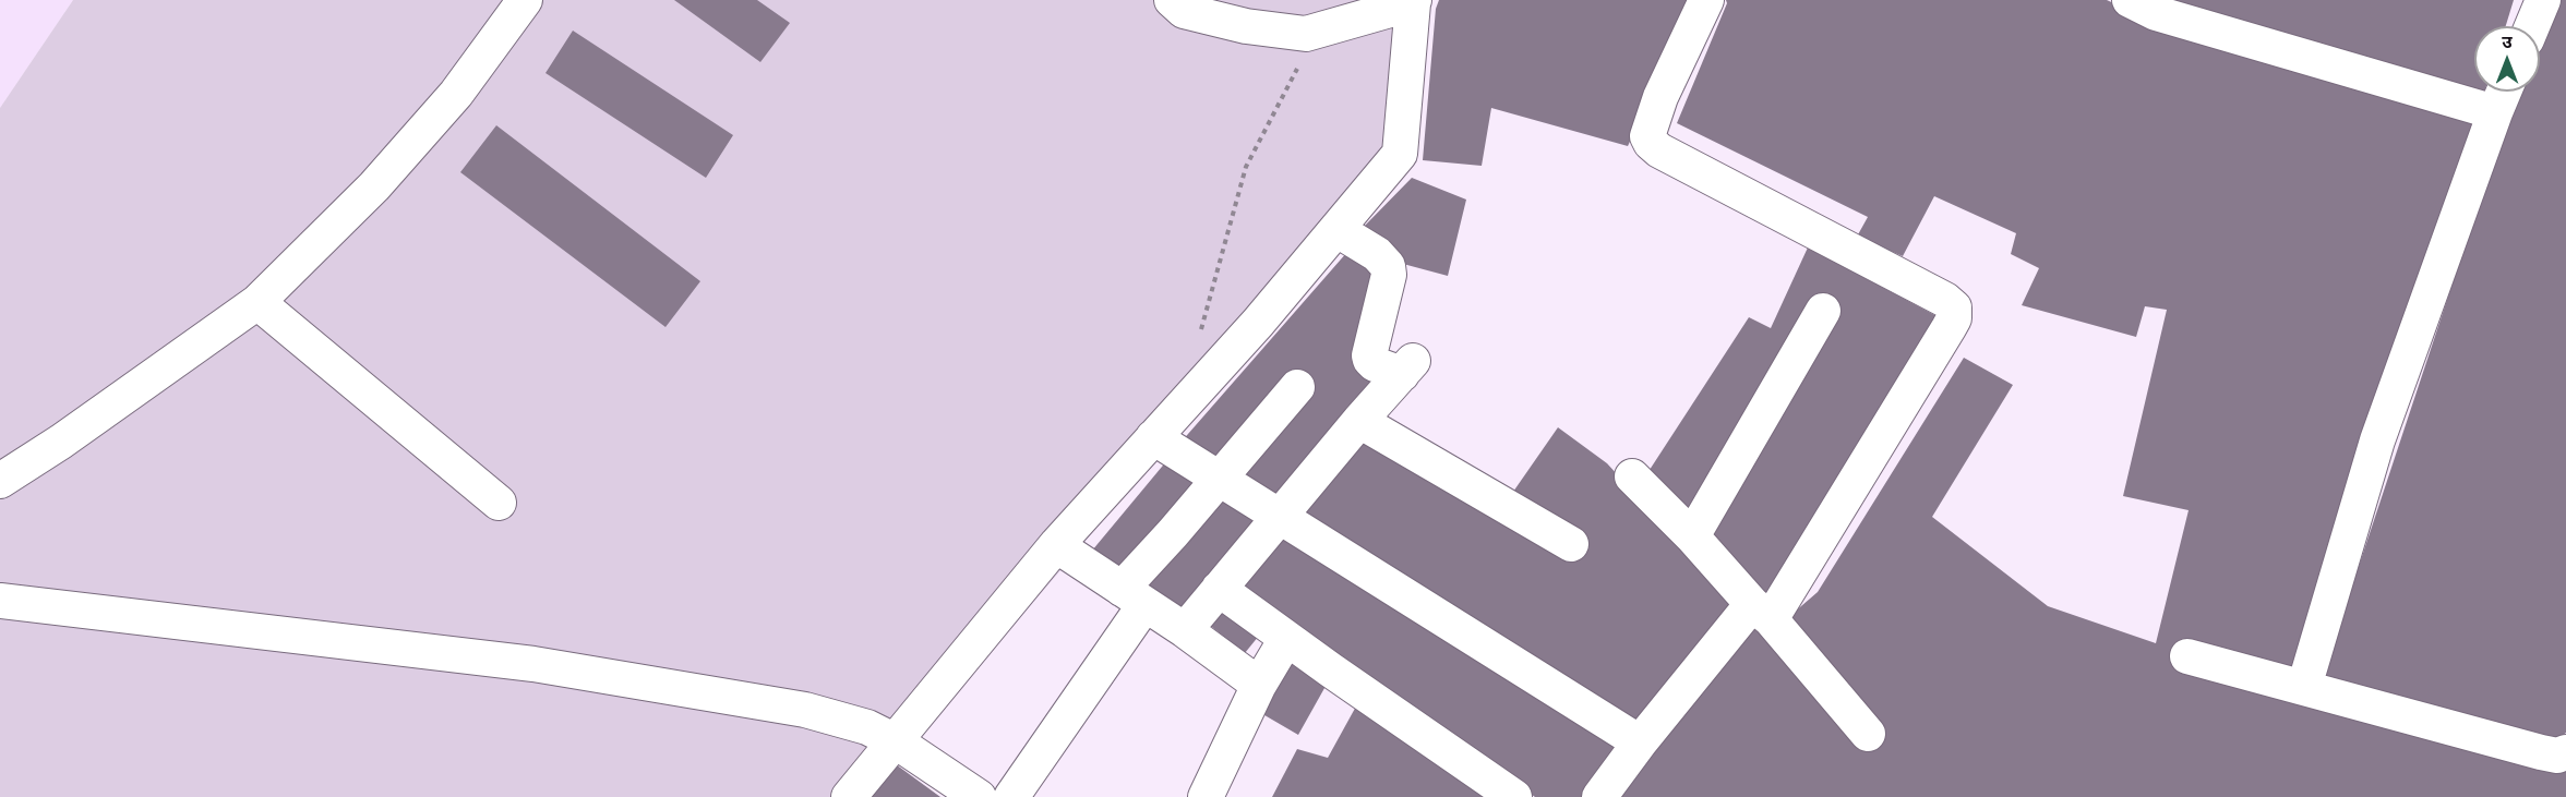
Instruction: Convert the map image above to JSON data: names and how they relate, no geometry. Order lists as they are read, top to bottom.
{
  "north": "top"
}
